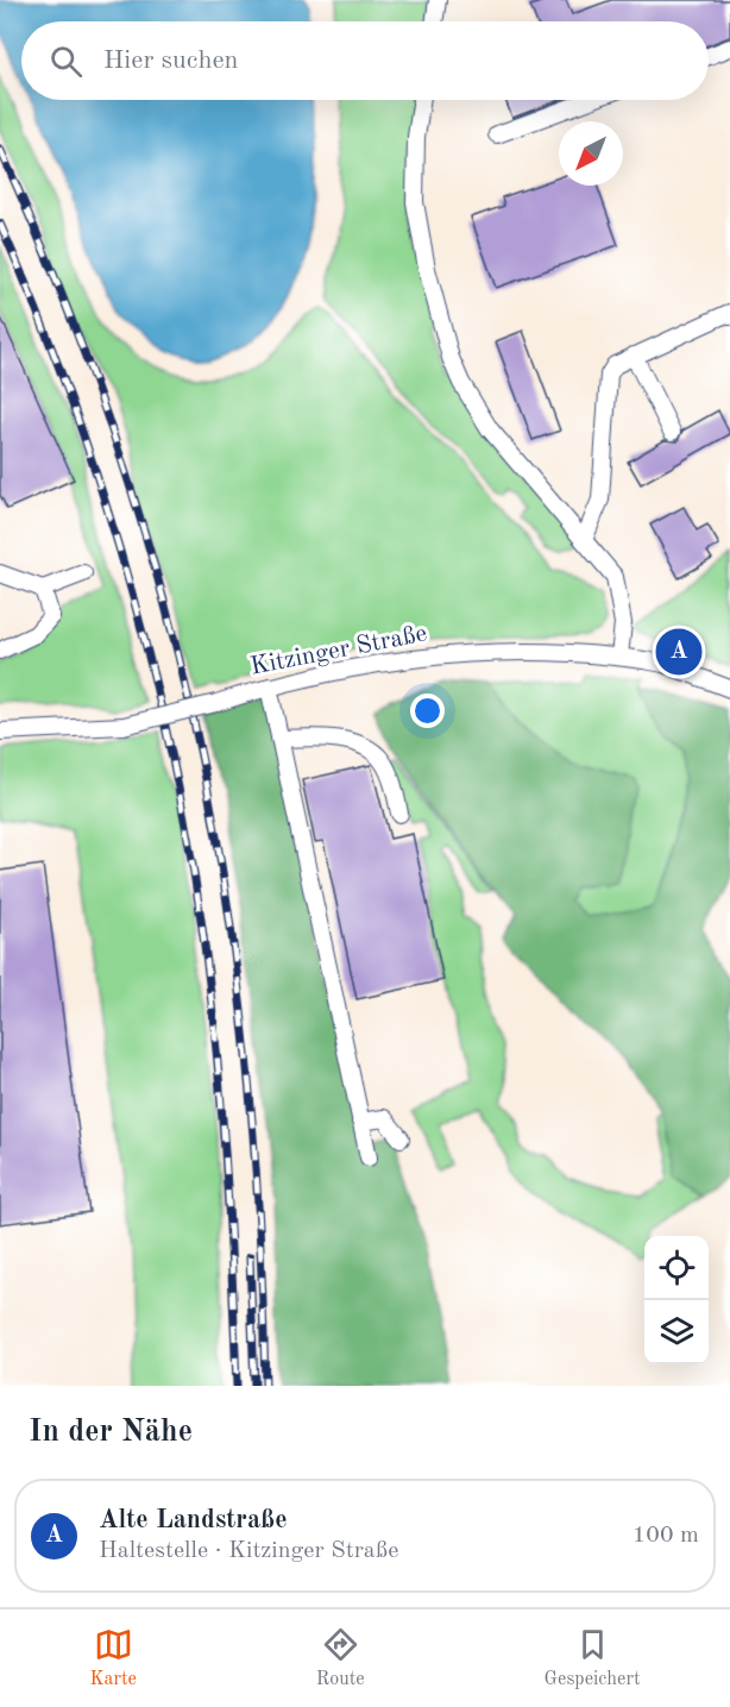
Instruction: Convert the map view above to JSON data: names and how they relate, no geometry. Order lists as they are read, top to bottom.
{
  "streets": {
    "street": ["Kitzinger Straße"]
  },
  "north": "bottom left",
  "page": {
    "search": "Hier suchen",
    "pins": "A",
    "heading": "In der Nähe",
    "list": [
      {
        "mark": "A",
        "name": "Alte Landstraße",
        "note": "Haltestelle · Kitzinger Straße",
        "value": "100 m"
      }
    ],
    "nav": ["Karte", "Route", "Gespeichert"]
  }
}
